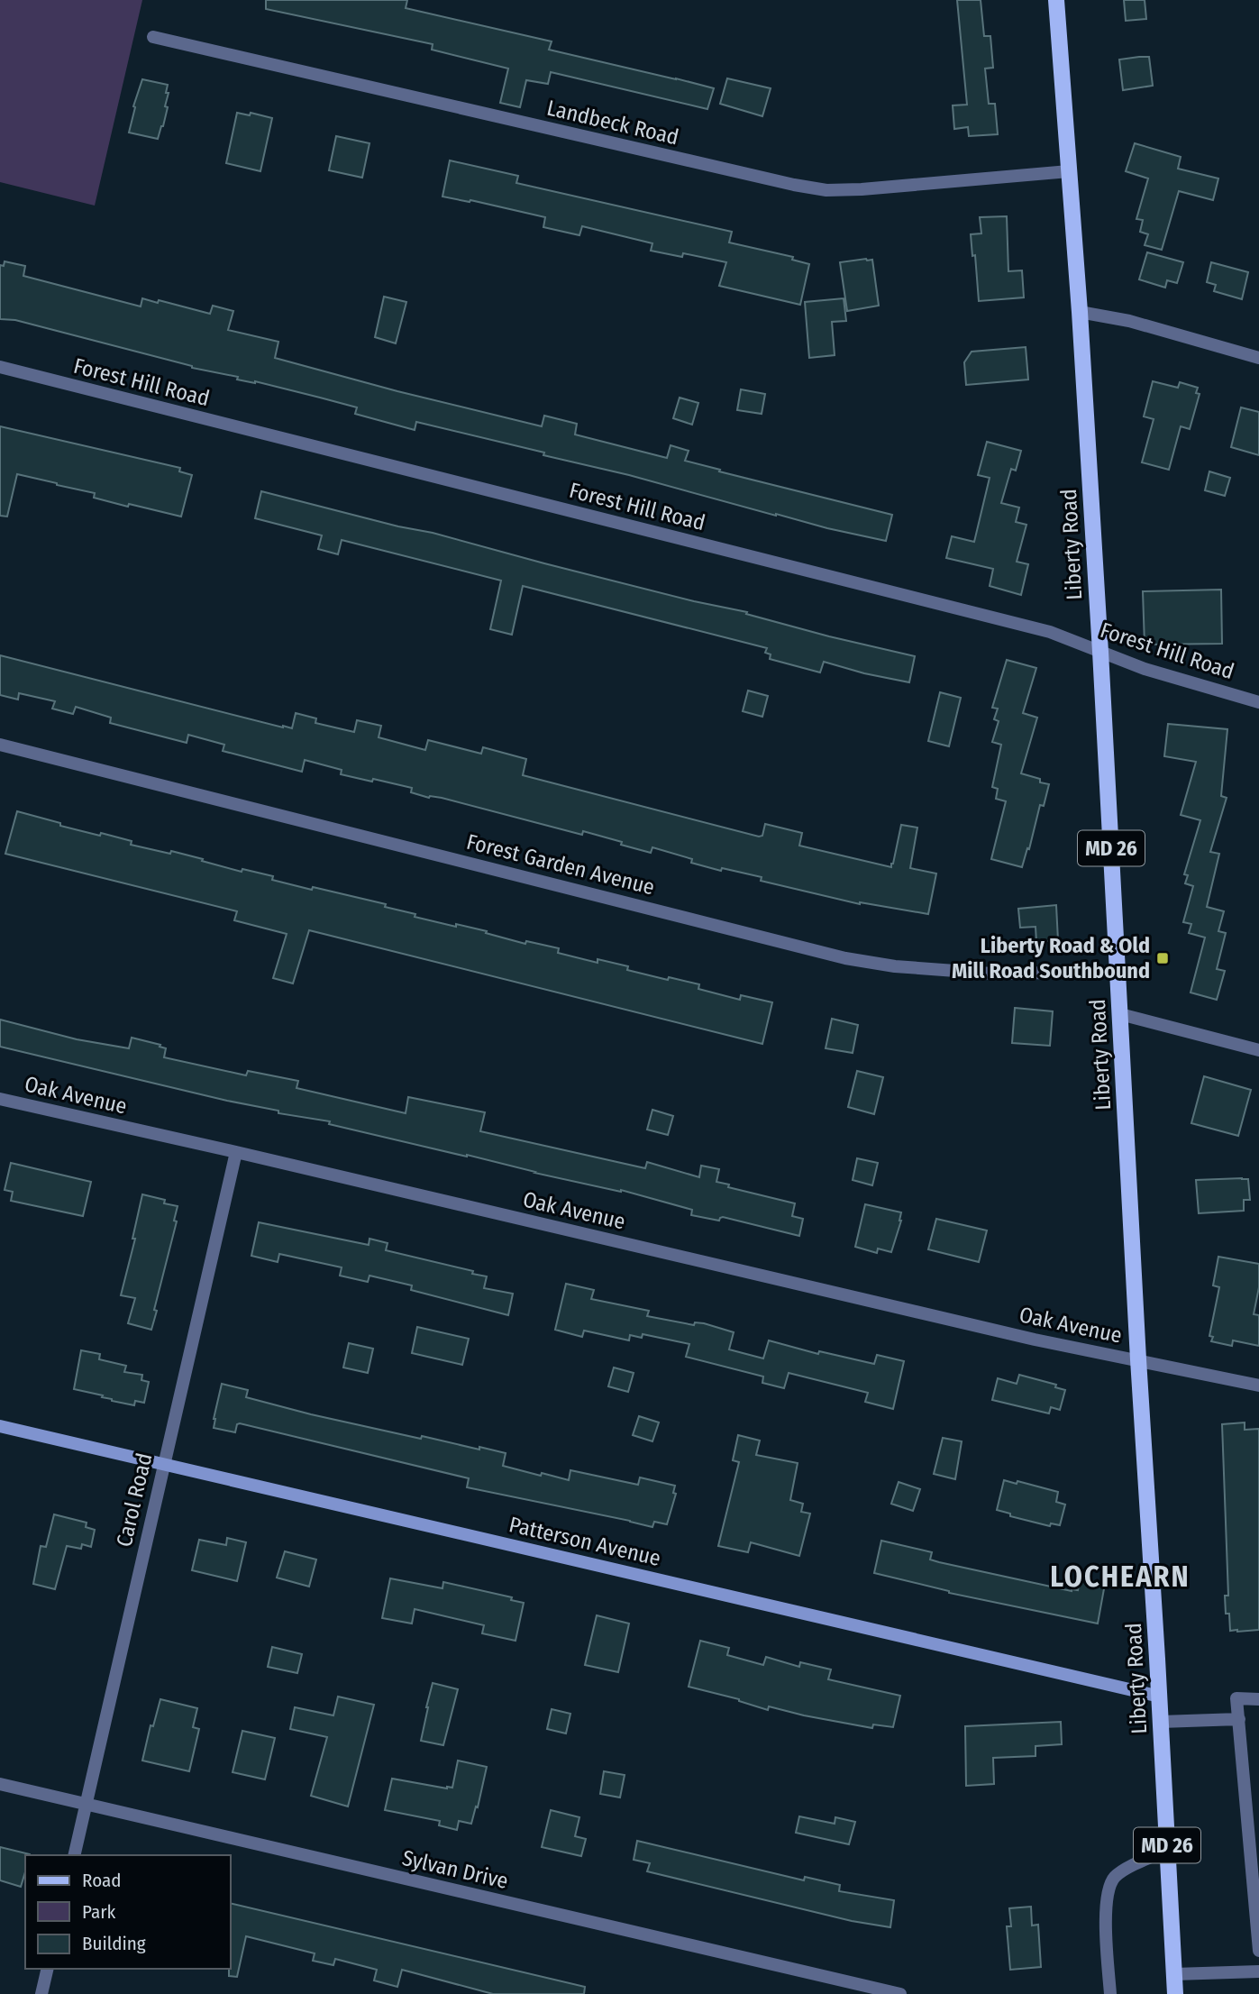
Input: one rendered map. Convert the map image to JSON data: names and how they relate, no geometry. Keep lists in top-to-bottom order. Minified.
{"streets":{"main road":["Liberty Road","MD 26","Patterson Avenue"],"street":["Landbeck Road","Forest Hill Road","Forest Garden Avenue","Oak Avenue","Carol Road","Sylvan Drive"]},"crossings":[["Landbeck Road","Liberty Road"],["Forest Hill Road","Liberty Road"],["Liberty Road","Forest Garden Avenue"],["Liberty Road","Oak Avenue"],["Liberty Road","Patterson Avenue"],["Oak Avenue","Carol Road"],["Carol Road","Patterson Avenue"],["Carol Road","Sylvan Drive"]],"districts":["LOCHEARN"],"places":{"transit":["Liberty Road & Old Mill Road Southbound"]},"legend":["Road","Park","Building"]}
